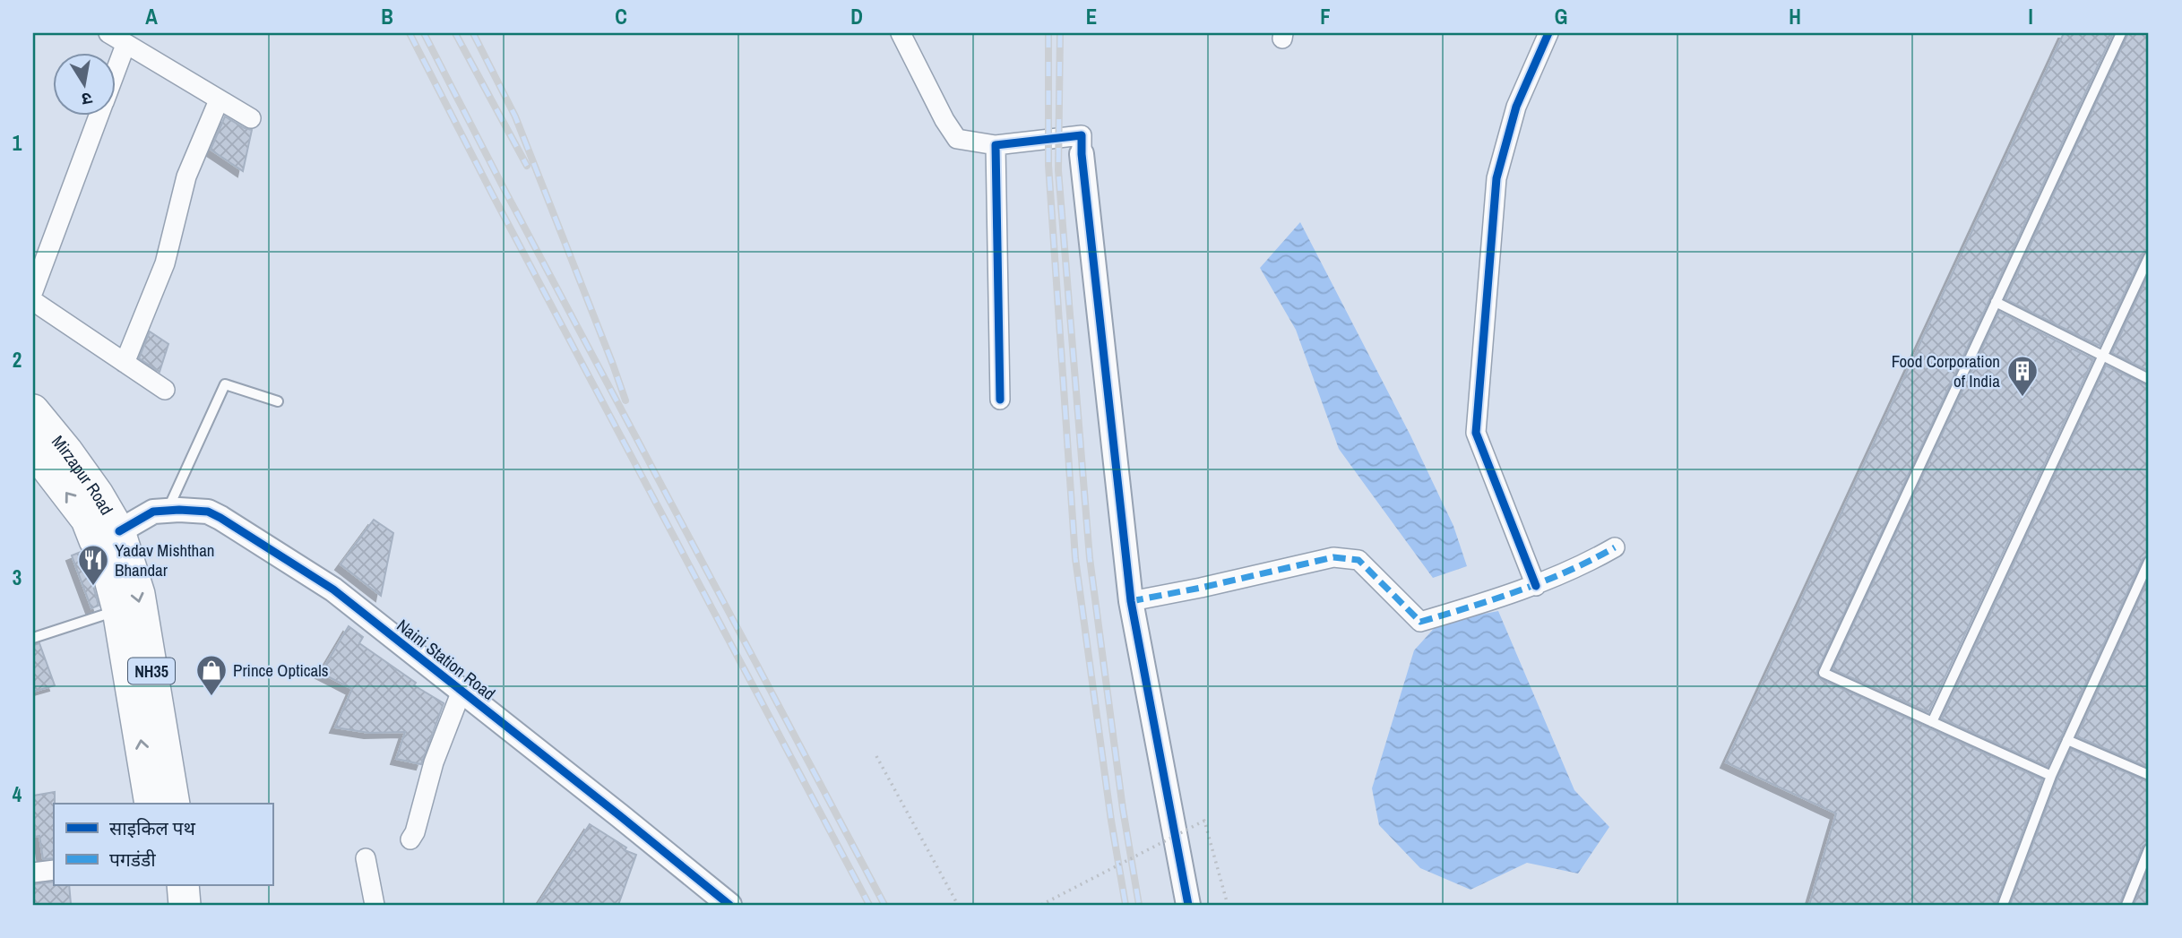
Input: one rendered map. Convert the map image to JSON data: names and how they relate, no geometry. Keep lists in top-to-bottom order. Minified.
{"streets":{"highway":["Mirzapur Road","NH35"],"street":["Naini Station Road"]},"crossings":[["Mirzapur Road","Naini Station Road"]],"places":{"building":["Food Corporation of India"],"restaurant":["Yadav Mishthan Bhandar"],"shop":["Prince Opticals"]},"legend":["साइकिल पथ","पगडंडी"],"north":"bottom","grid":{"columns":["A","B","C","D","E","F","G","H","I"],"rows":["1","2","3","4"]}}
